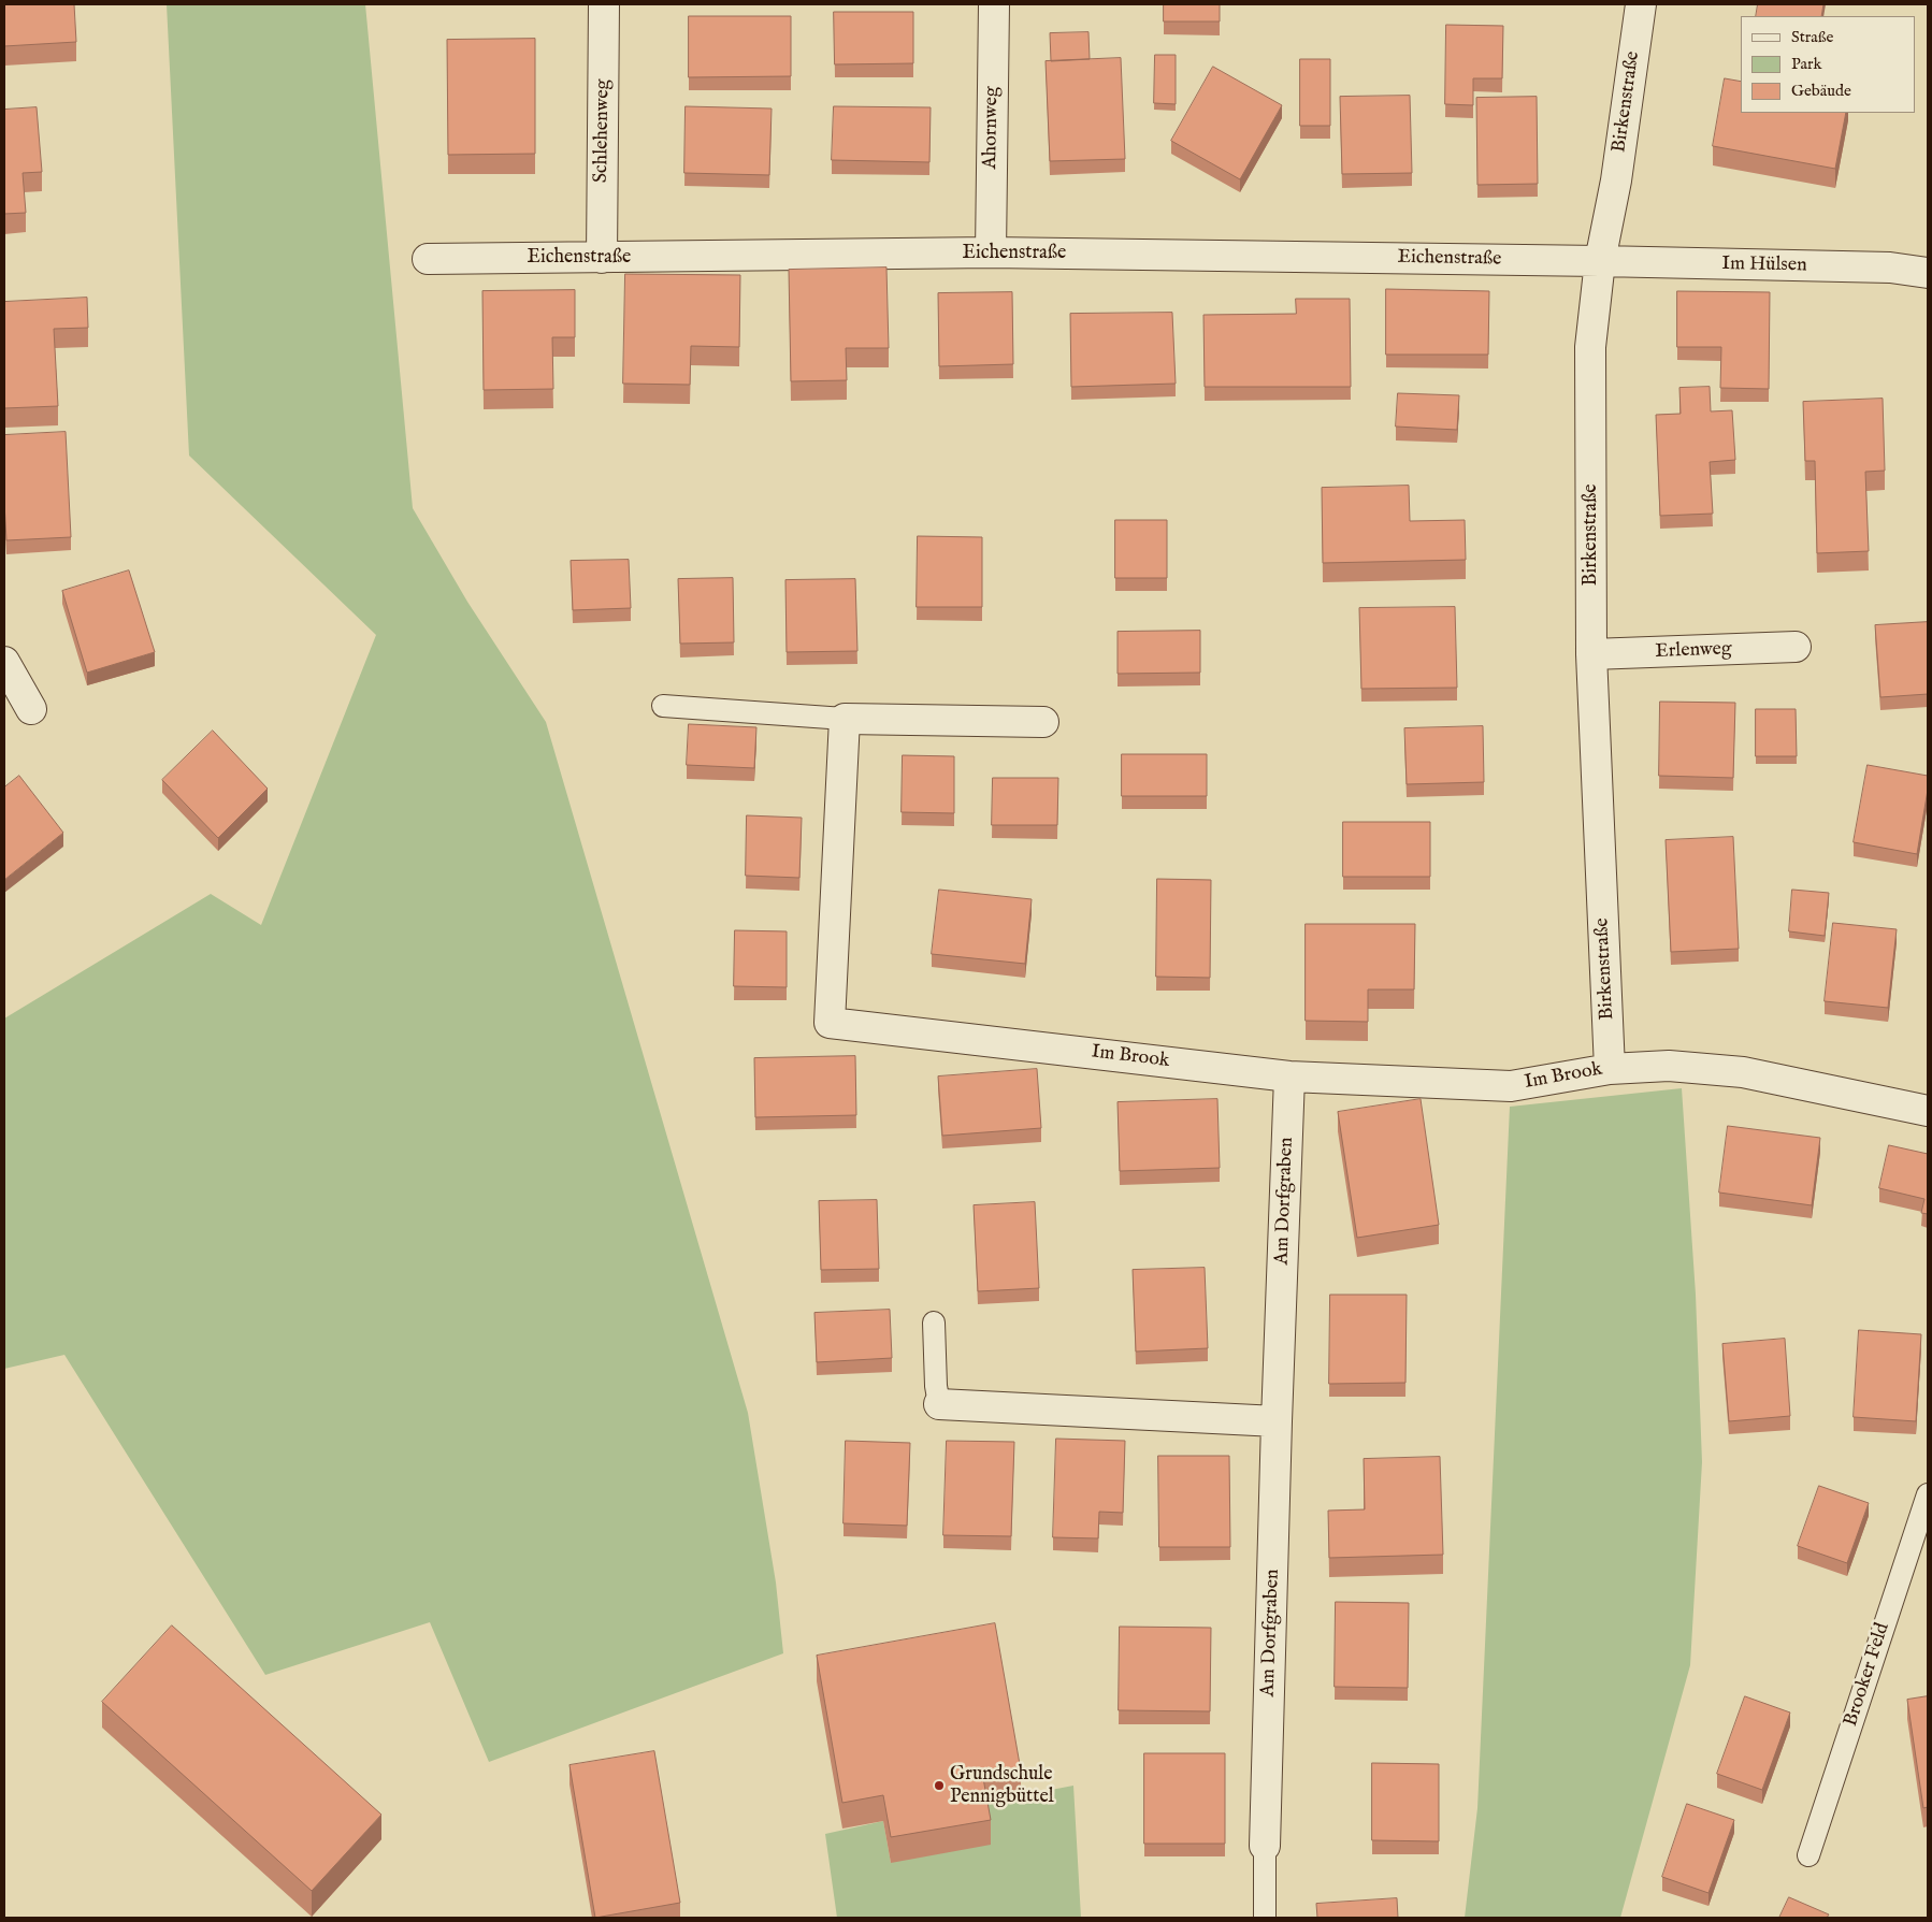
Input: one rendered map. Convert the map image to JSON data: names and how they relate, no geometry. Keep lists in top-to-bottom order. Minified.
{"streets":{"street":["Birkenstraße","Ahornweg","Schlehenweg","Eichenstraße","Im Hülsen","Erlenweg","Im Brook","Am Dorfgraben"],"lane":["Brooker Feld"]},"crossings":[["Birkenstraße","Eichenstraße"],["Birkenstraße","Im Hülsen"],["Birkenstraße","Erlenweg"],["Birkenstraße","Im Brook"],["Ahornweg","Eichenstraße"],["Schlehenweg","Eichenstraße"],["Eichenstraße","Im Hülsen"],["Im Brook","Am Dorfgraben"]],"places":["Grundschule Pennigbüttel"],"legend":["Straße","Park","Gebäude"]}
